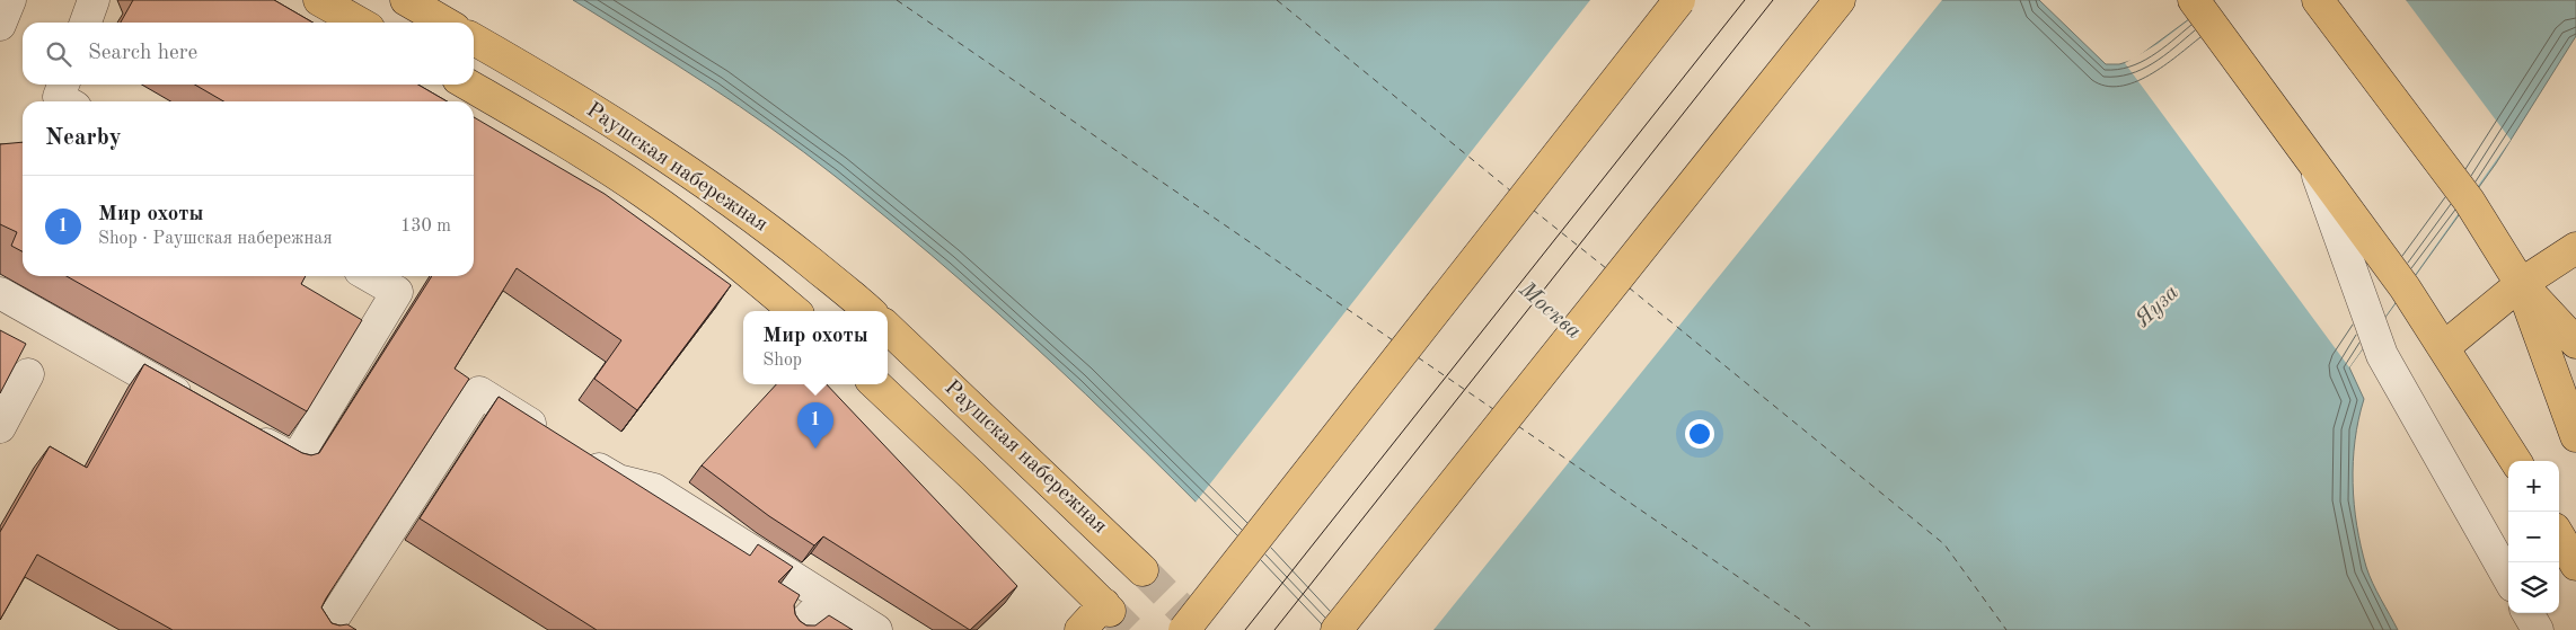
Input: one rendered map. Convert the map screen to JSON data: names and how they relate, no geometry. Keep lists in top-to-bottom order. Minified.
{"streets":{"main road":["Раушская набережная"]},"water":["Яуза","Москва"],"page":{"search":"Search here","heading":"Nearby","list":[{"mark":"1","name":"Мир охоты","note":"Shop · Раушская набережная","value":"130 m"}],"popup":["Мир охоты","Shop"],"pins":"1","map_buttons":["+","−"]}}
